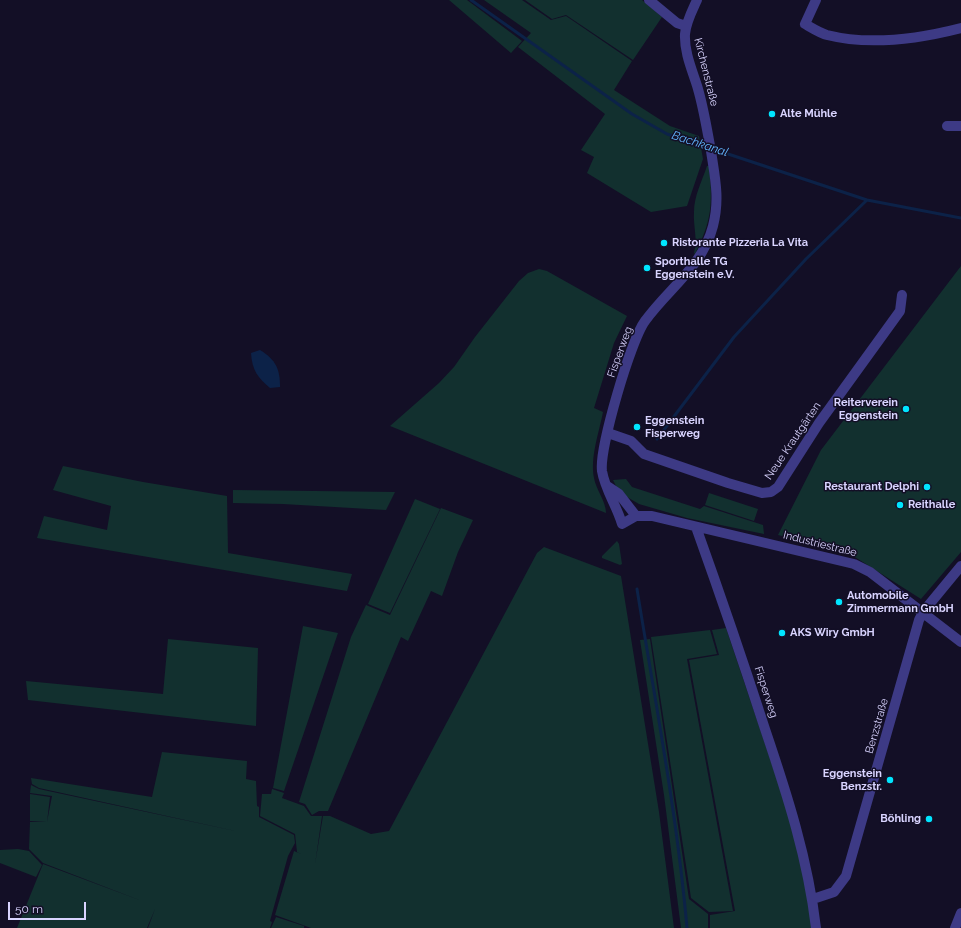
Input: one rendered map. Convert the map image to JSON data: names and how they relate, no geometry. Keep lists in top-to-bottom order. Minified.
{"streets":{"street":["Kirchenstraße","Fisperweg","Neue Krautgärten","Industriestraße","Benzstraße"]},"crossings":[["Kirchenstraße","Fisperweg"],["Fisperweg","Neue Krautgärten"],["Fisperweg","Industriestraße"],["Fisperweg","Benzstraße"],["Industriestraße","Benzstraße"]],"water":["Bachkanal"],"places":["Alte Mühle","Ristorante Pizzeria La Vita","Sporthalle TG Eggenstein e.V.","Reiterverein Eggenstein","Eggenstein Fisperweg","Restaurant Delphi","Reithalle","Automobile Zimmermann GmbH","AKS Wiry GmbH","Eggenstein Benzstr.","Böhling"],"scale_bar":"50 m"}
